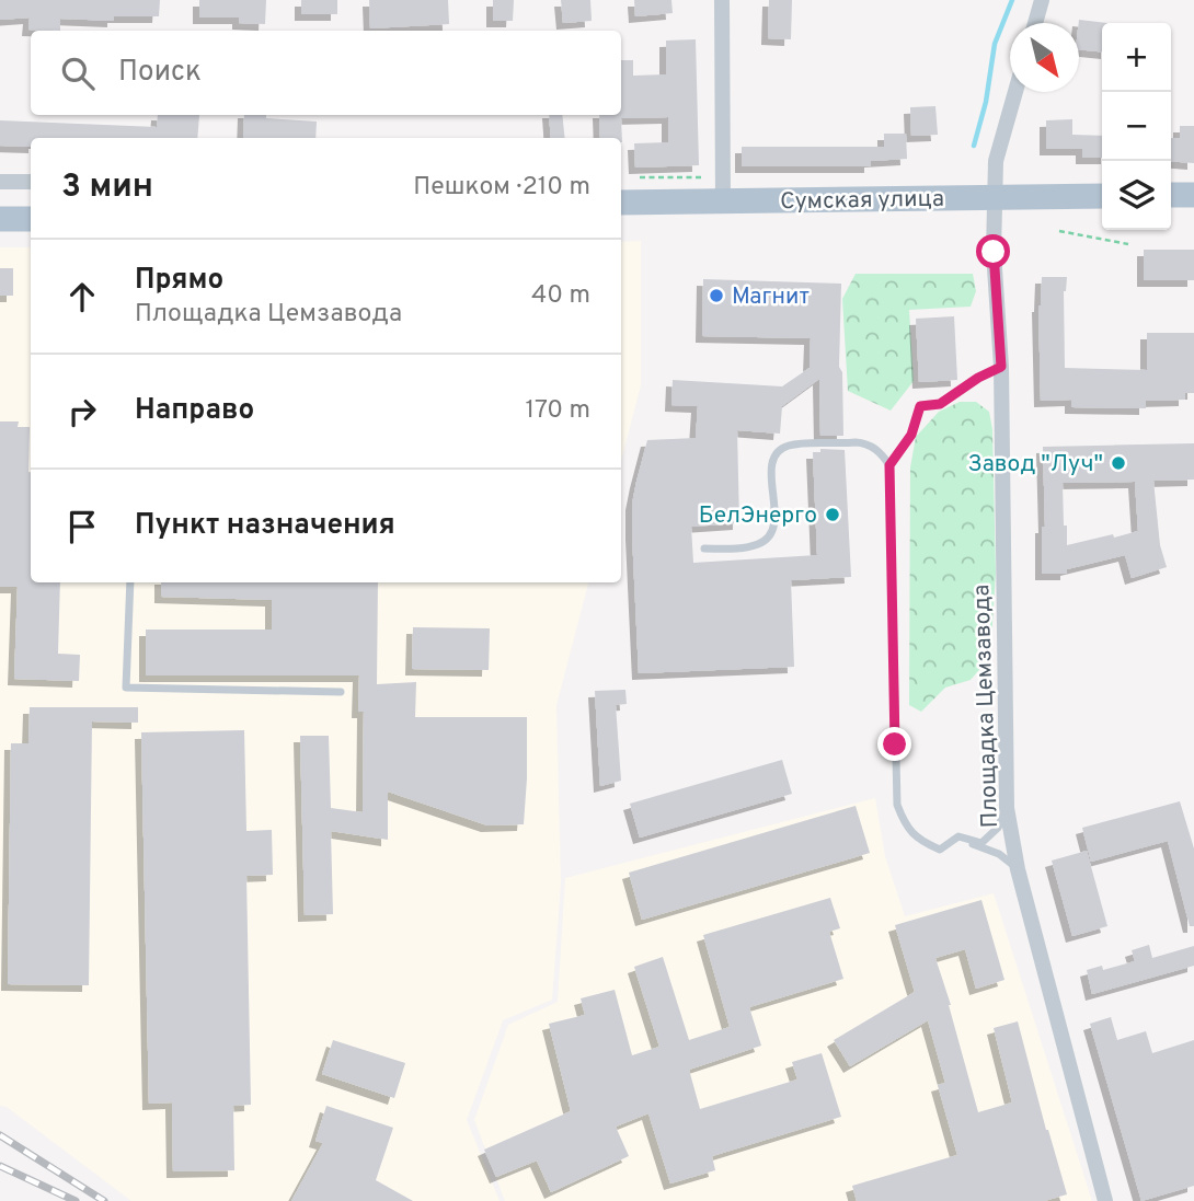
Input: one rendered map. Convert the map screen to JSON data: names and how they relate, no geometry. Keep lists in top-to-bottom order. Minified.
{"streets":{"main road":["Сумская улица"],"street":["Площадка Цемзавода"]},"crossings":[["Сумская улица","Площадка Цемзавода"]],"places":["Магнит","Завод \"Луч\"","БелЭнерго"],"north":"bottom right","page":{"map_buttons":["+","−"],"search":"Поиск","heading":["3 мин","Пешком · 210 m"],"list":[["Прямо","Площадка Цемзавода","40 m"],["Направо","170 m"],"Пункт назначения"]}}
